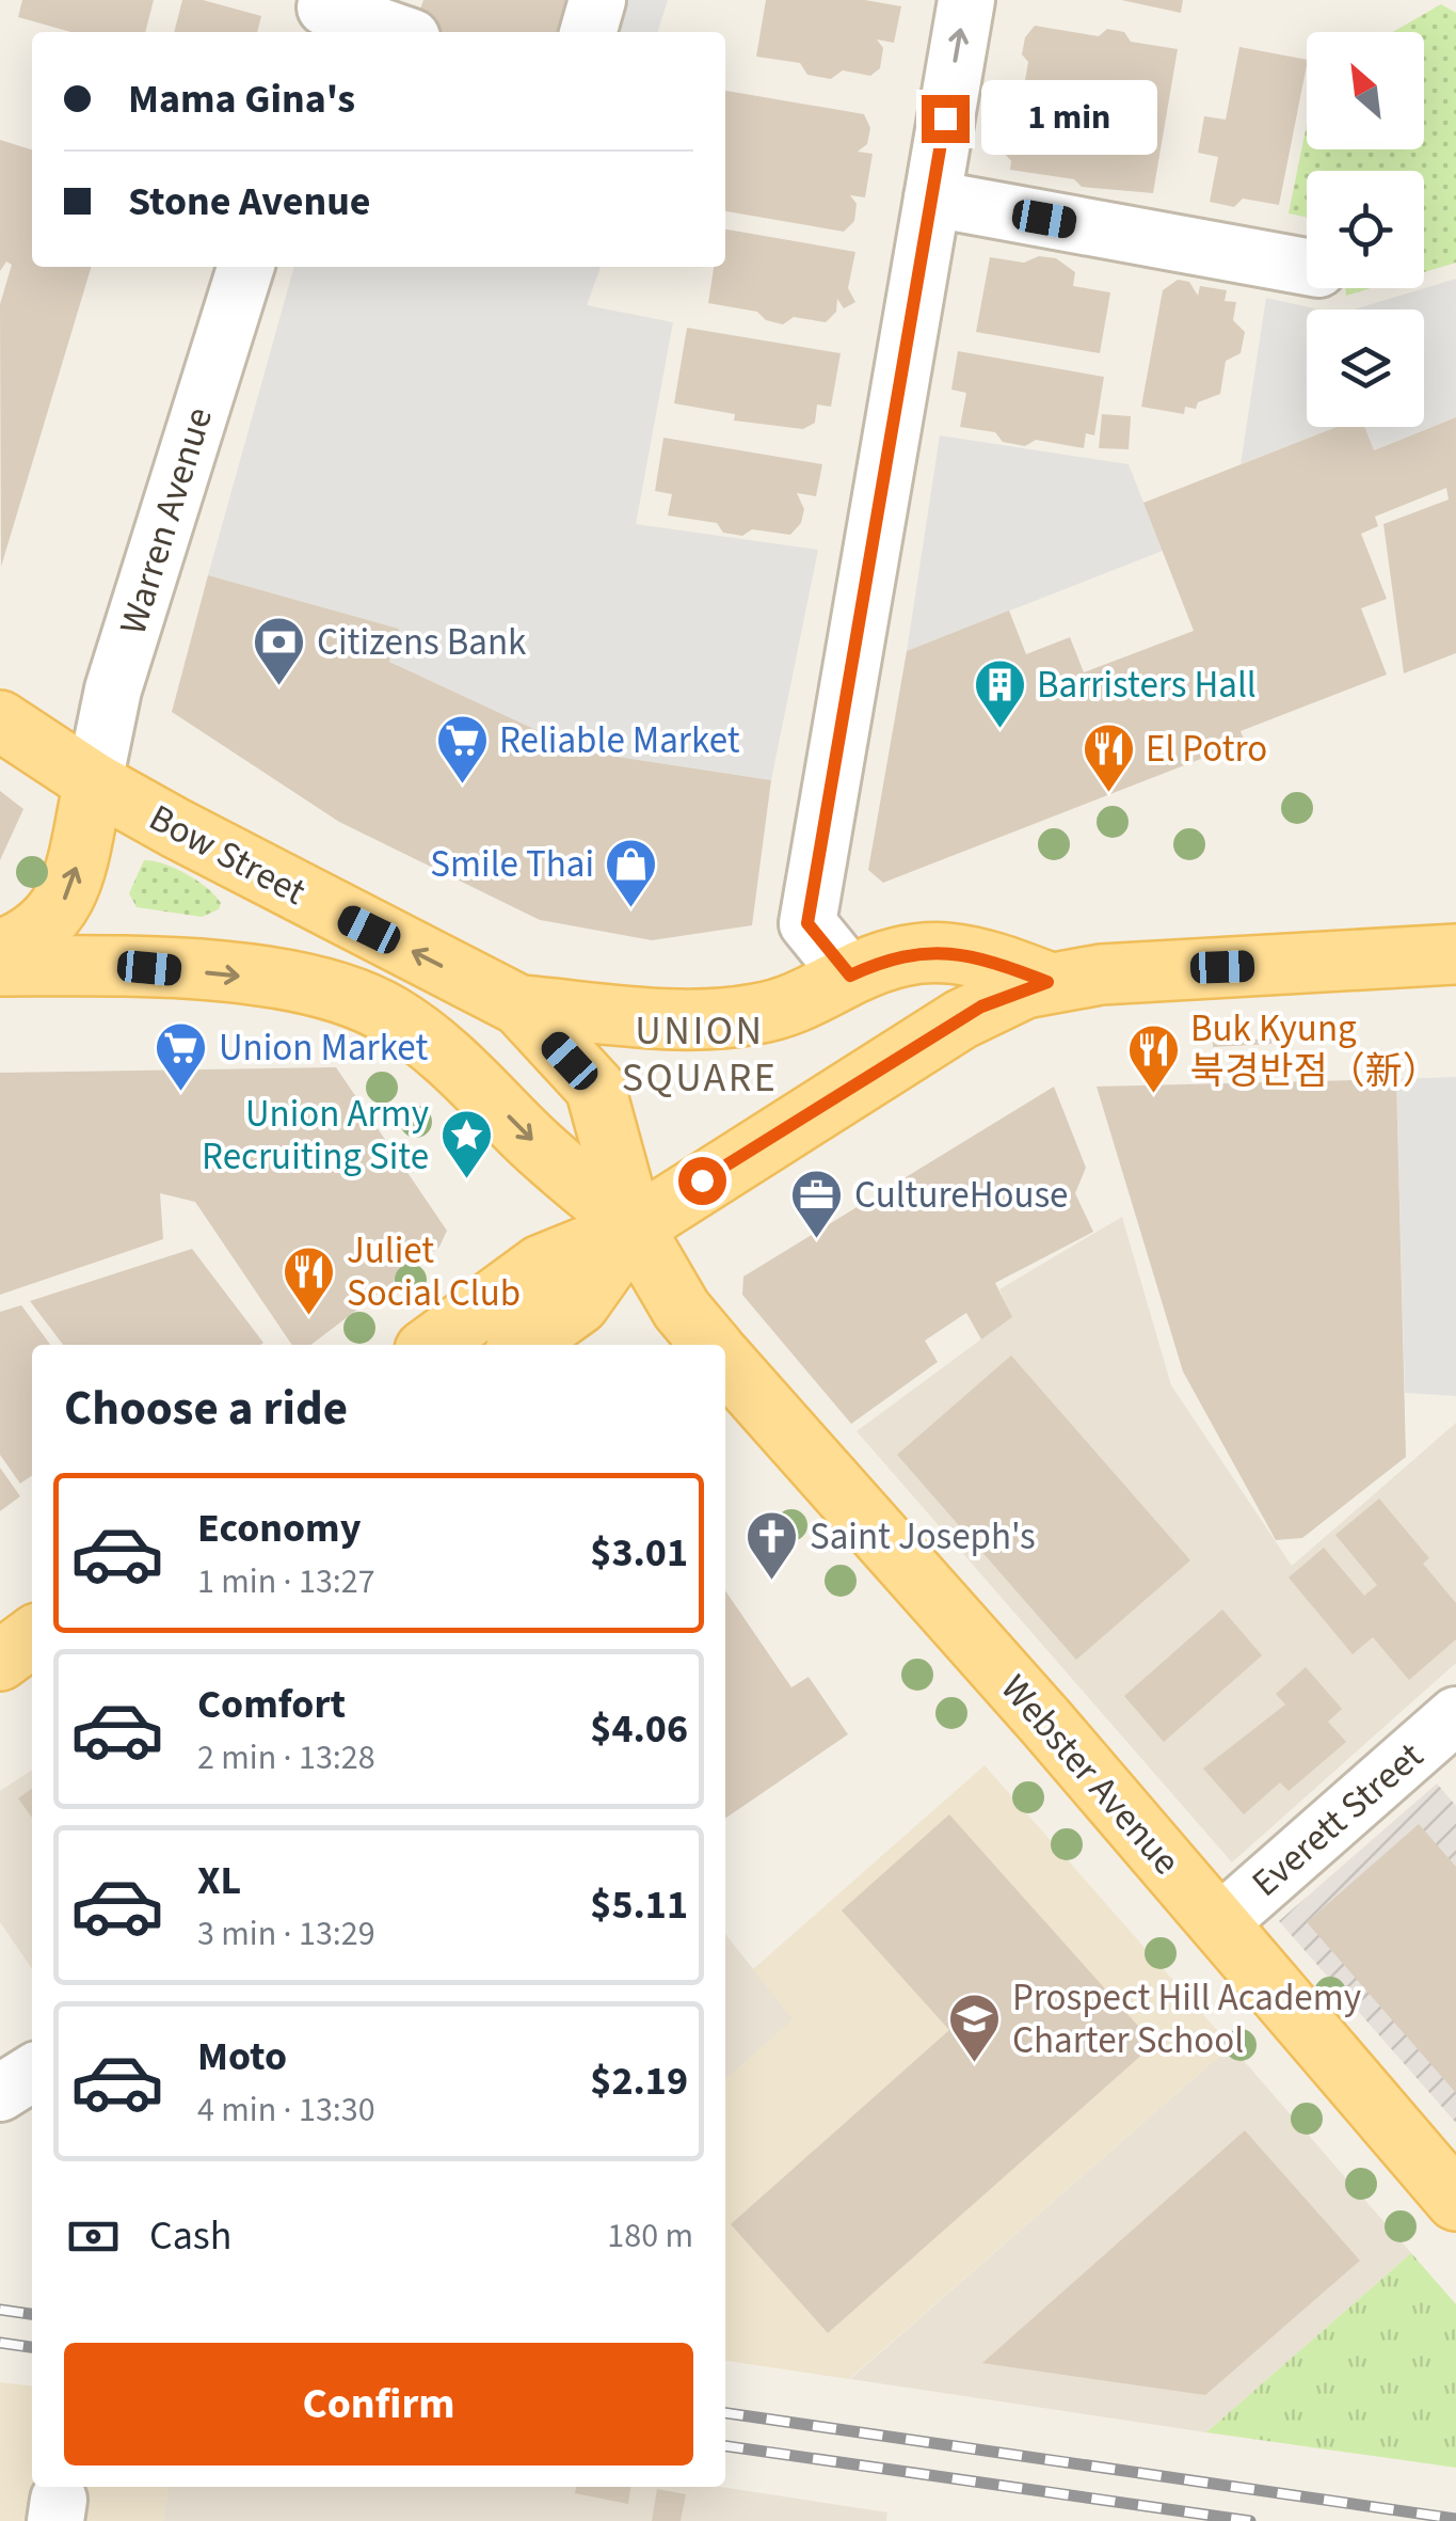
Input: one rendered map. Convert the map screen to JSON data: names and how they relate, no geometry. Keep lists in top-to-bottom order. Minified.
{"streets":{"main road":["Bow Street","Webster Avenue"],"street":["Warren Avenue","Everett Street"]},"crossings":[["Warren Avenue","Bow Street"],["Bow Street","Webster Avenue"],["Webster Avenue","Everett Street"]],"districts":["UNION SQUARE"],"places":{"bank":["Citizens Bank"],"building":["Barristers Hall"],"supermarket":["Reliable Market","Union Market"],"restaurant":["El Potro","Buk Kyung 북경반점（新）","Juliet Social Club"],"shop":["Smile Thai"],"place":["Union Army Recruiting Site"],"office":["CultureHouse"],"church":["Saint Joseph's"],"school or university":["Prospect Hill Academy Charter School"]},"north":"top left","page":{"banner":["Mama Gina's","Stone Avenue"],"bubble":"1 min","heading":"Choose a ride","list":[{"name":"Economy","note":"1 min · 13:27","value":"$3.01"},{"name":"Comfort","note":"2 min · 13:28","value":"$4.06"},{"name":"XL","note":"3 min · 13:29","value":"$5.11"},{"name":"Moto","note":"4 min · 13:30","value":"$2.19"}],"pay":["Cash","180 m"],"buttons":"Confirm"}}
